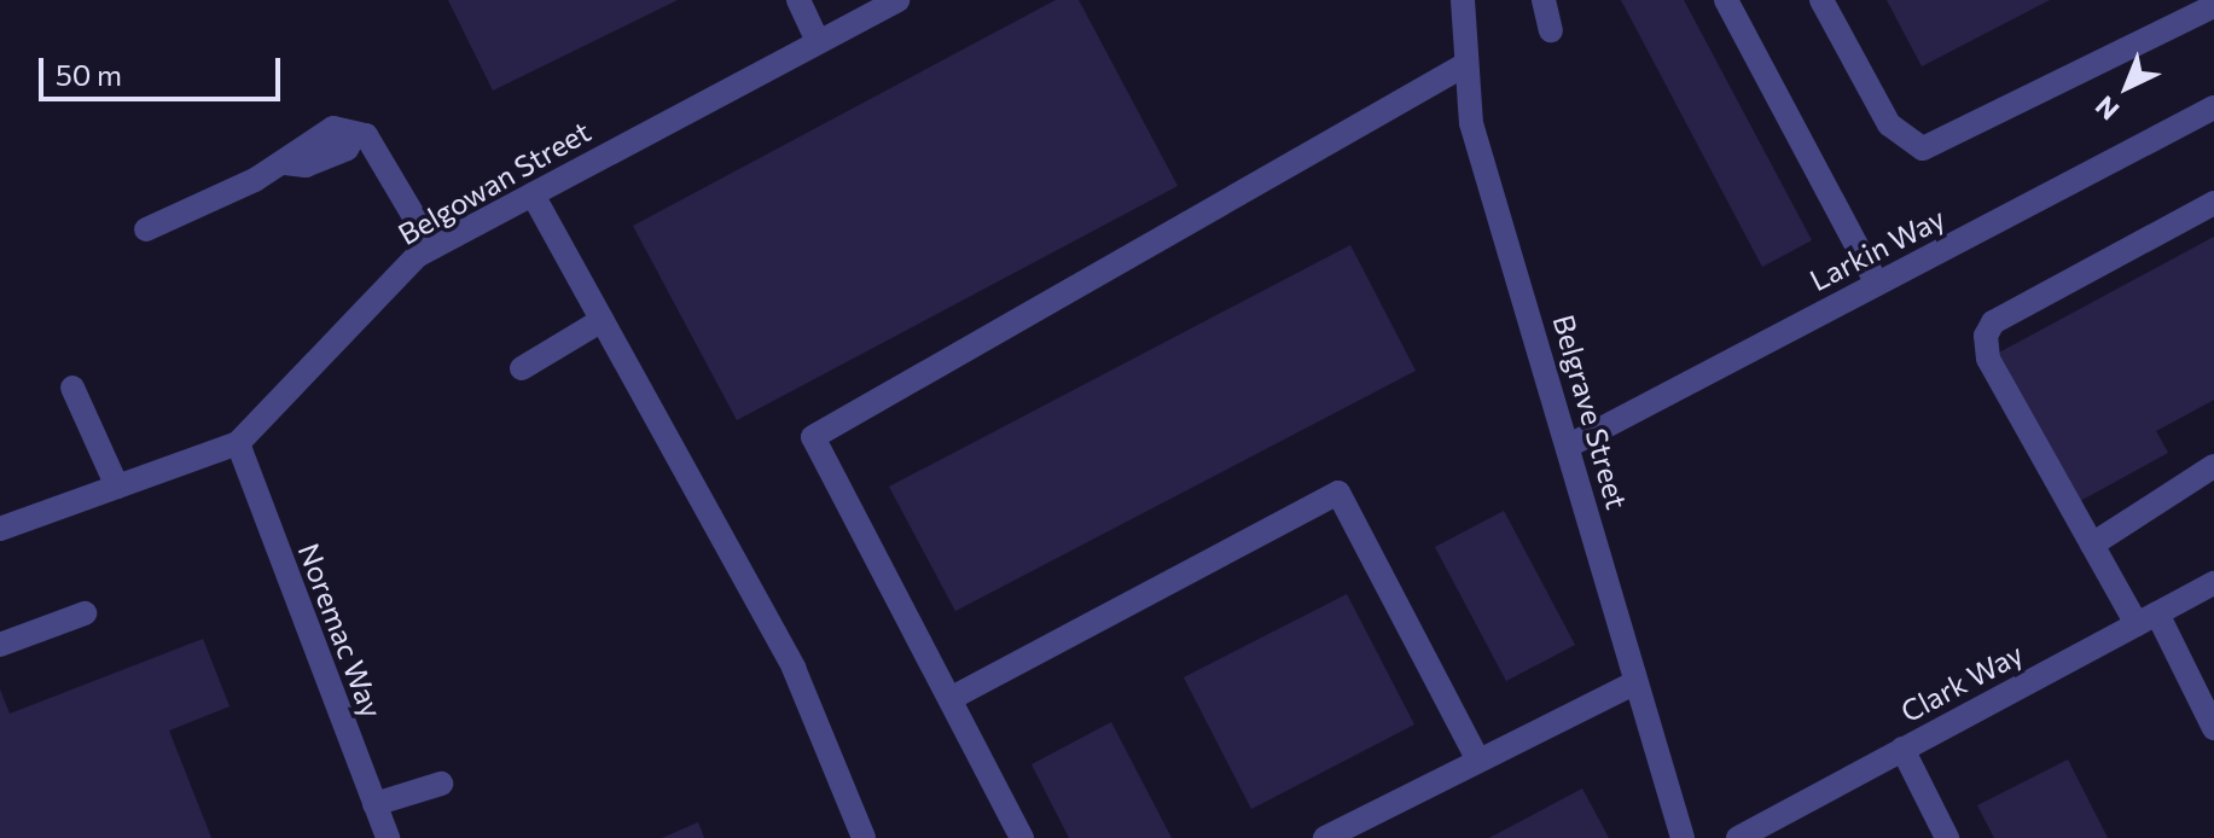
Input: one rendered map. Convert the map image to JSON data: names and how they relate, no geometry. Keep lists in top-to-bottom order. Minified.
{"streets":{"street":["Belgowan Street","Larkin Way","Belgrave Street","Noremac Way","Clark Way"]},"crossings":[["Belgowan Street","Noremac Way"],["Larkin Way","Belgrave Street"]],"scale_bar":"50 m","north":"bottom left"}
